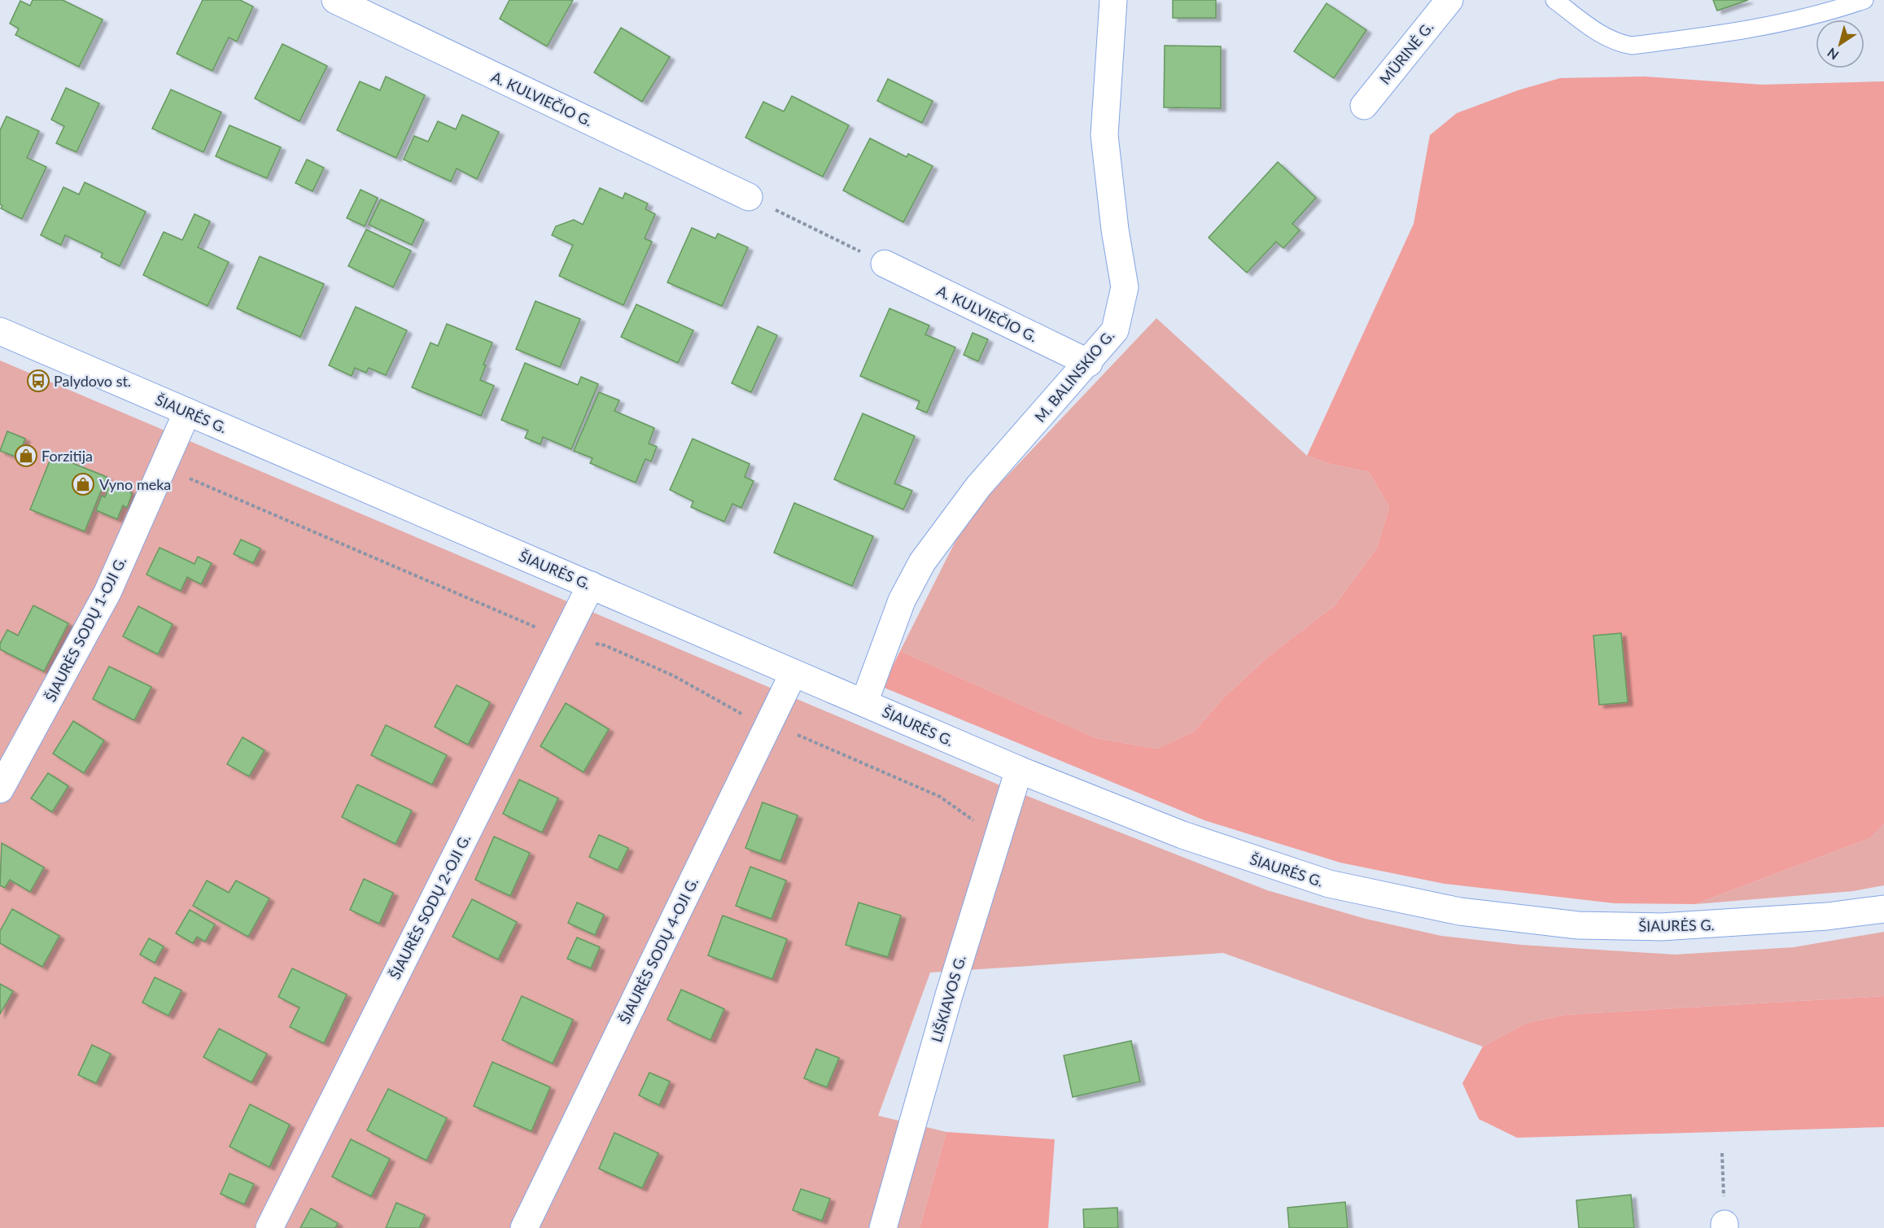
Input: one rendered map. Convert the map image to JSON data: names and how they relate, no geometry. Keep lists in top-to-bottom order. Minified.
{"streets":{"street":["MŪRINĖ G.","A. KULVIEČIO G.","M. BALINSKIO G.","ŠIAURĖS G.","ŠIAURĖS SODŲ 1-OJI G.","ŠIAURĖS SODŲ 2-OJI G.","ŠIAURĖS SODŲ 4-OJI G.","LIŠKIAVOS G."]},"crossings":[["A. KULVIEČIO G.","M. BALINSKIO G."],["M. BALINSKIO G.","ŠIAURĖS G."],["ŠIAURĖS G.","ŠIAURĖS SODŲ 1-OJI G."],["ŠIAURĖS G.","ŠIAURĖS SODŲ 2-OJI G."],["ŠIAURĖS G.","ŠIAURĖS SODŲ 4-OJI G."],["ŠIAURĖS G.","LIŠKIAVOS G."]],"places":{"bus stop":["Palydovo st."],"shop":["Forzitija","Vyno meka"]},"north":"bottom left"}
